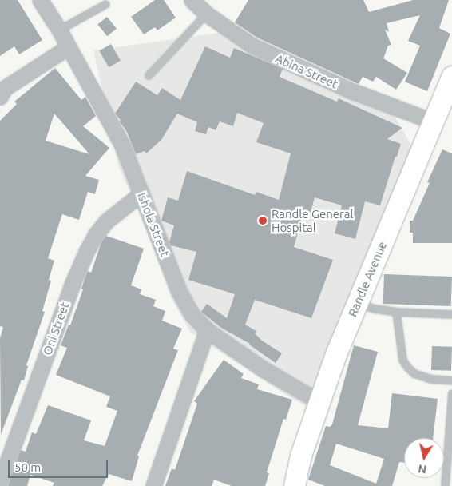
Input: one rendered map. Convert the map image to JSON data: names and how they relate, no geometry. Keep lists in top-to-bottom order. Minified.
{"streets":{"street":["Abina Street","Ishola Street","Randle Avenue","Oni Street"]},"crossings":[["Abina Street","Randle Avenue"],["Ishola Street","Randle Avenue"],["Ishola Street","Oni Street"]],"places":["Randle General Hospital"],"scale_bar":"50 m","north":"bottom"}
